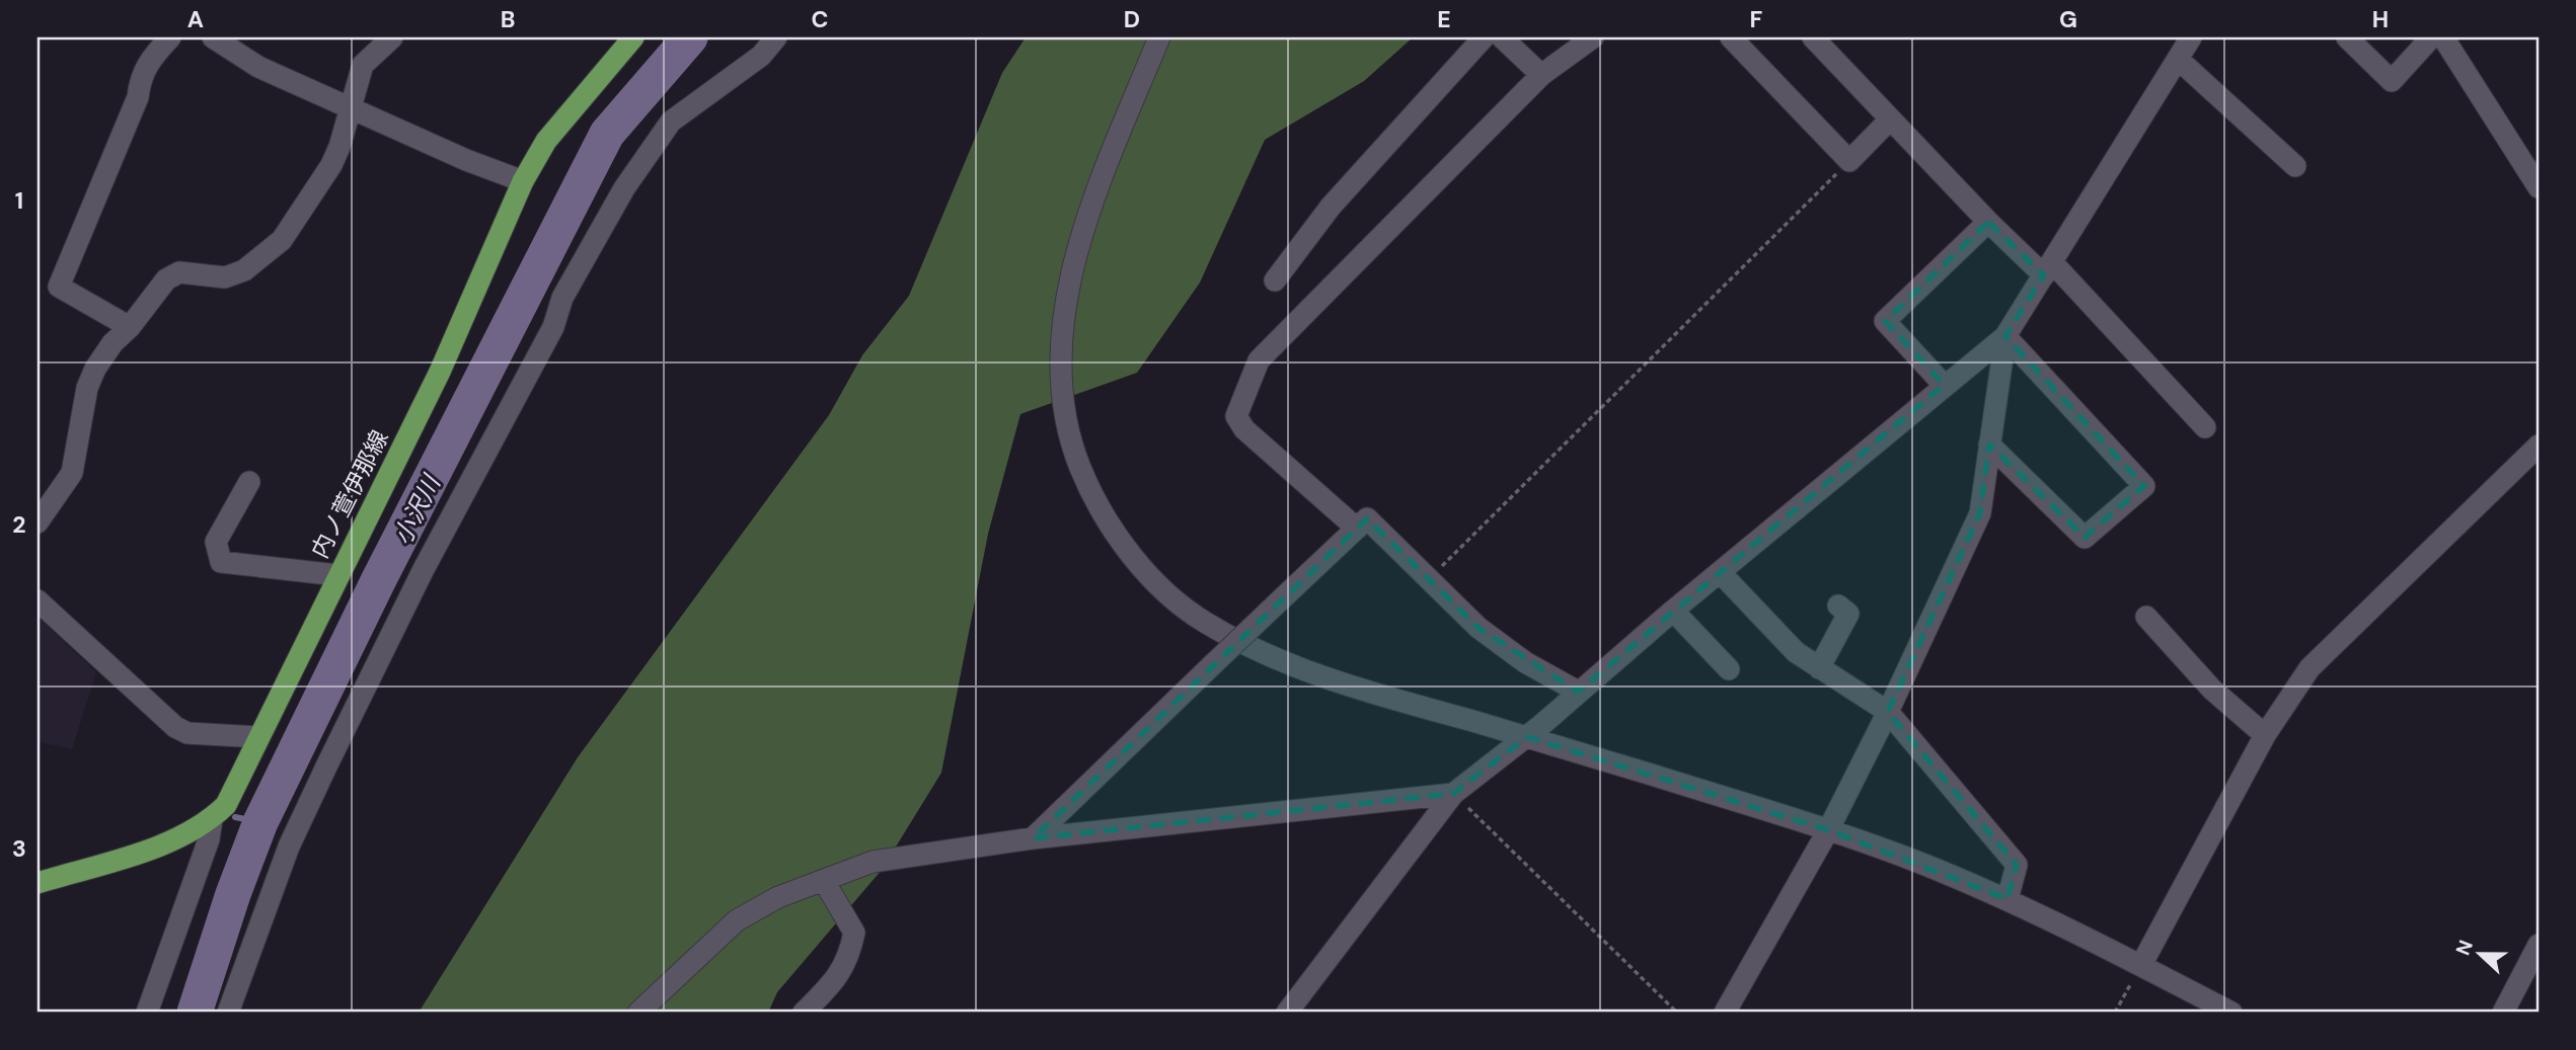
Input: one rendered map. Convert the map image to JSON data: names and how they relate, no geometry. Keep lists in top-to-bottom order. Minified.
{"streets":{"main road":["内ノ萱伊那線"]},"water":["小沢川"],"north":"left","grid":{"columns":["A","B","C","D","E","F","G","H"],"rows":["1","2","3"]}}
